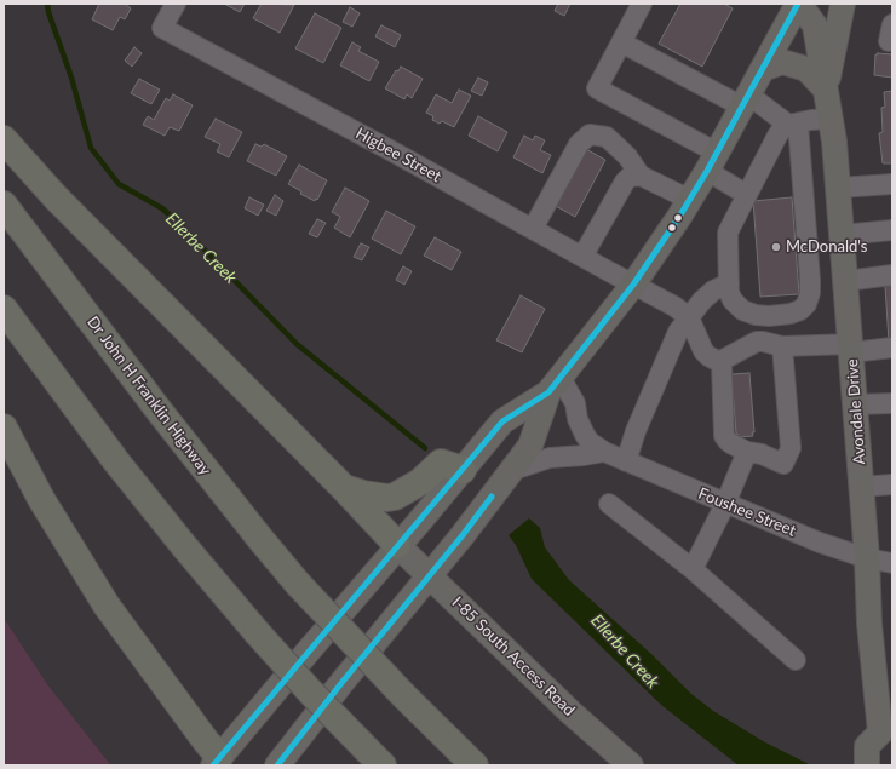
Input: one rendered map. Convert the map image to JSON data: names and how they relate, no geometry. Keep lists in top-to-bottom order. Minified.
{"streets":{"highway":["Dr John H Franklin Highway"],"main road":["Avondale Drive","I-85 South Access Road"],"street":["Higbee Street","Foushee Street"]},"crossings":[["Avondale Drive","Foushee Street"]],"water":["Ellerbe Creek"],"places":["McDonald's"]}
